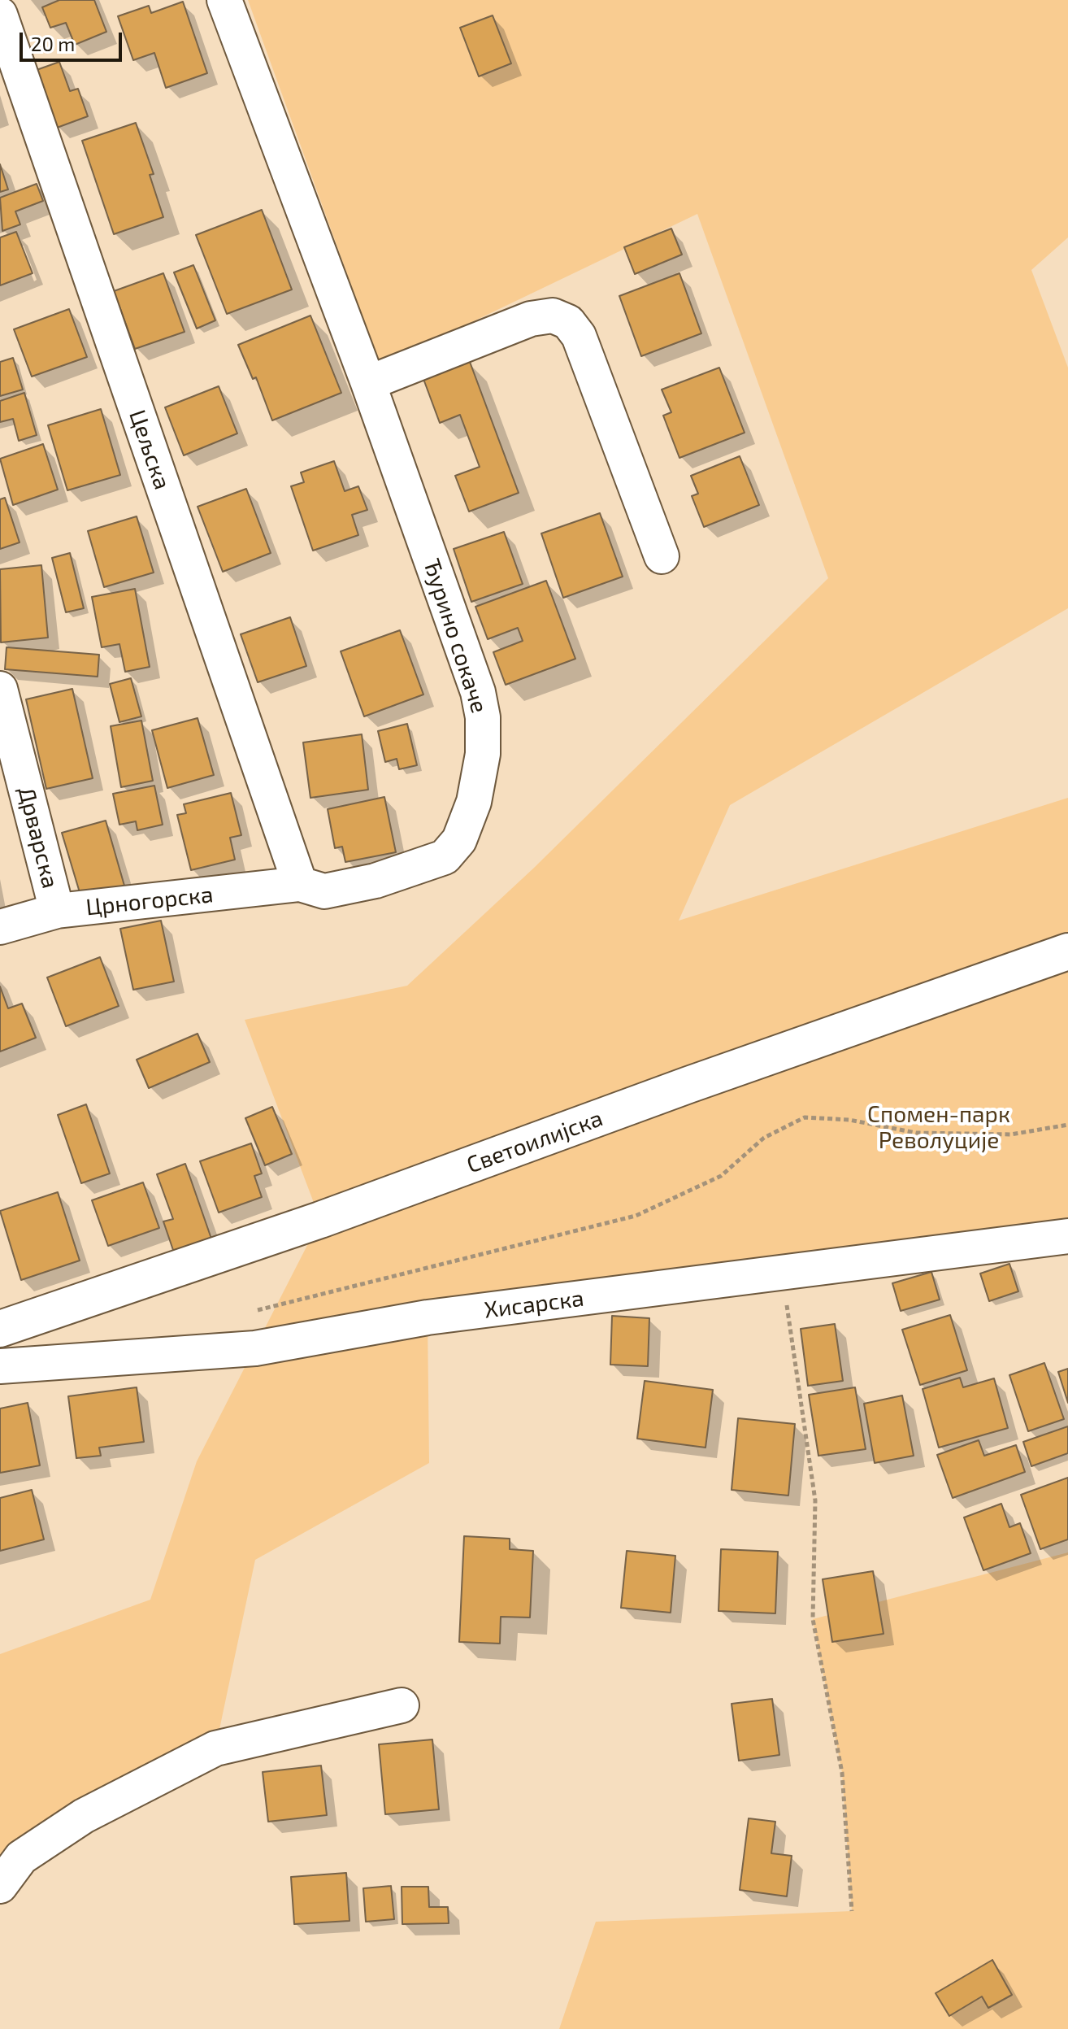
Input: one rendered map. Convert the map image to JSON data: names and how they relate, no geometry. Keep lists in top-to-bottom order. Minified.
{"streets":{"street":["Цељска","Ђурино сокаче","Дрварска","Црногорска","Светоилијска","Хисарска"]},"crossings":[["Цељска","Ђурино сокаче"],["Цељска","Црногорска"],["Ђурино сокаче","Црногорска"],["Дрварска","Црногорска"]],"parks":["Спомен-парк Револуције"],"scale_bar":"20 m"}
